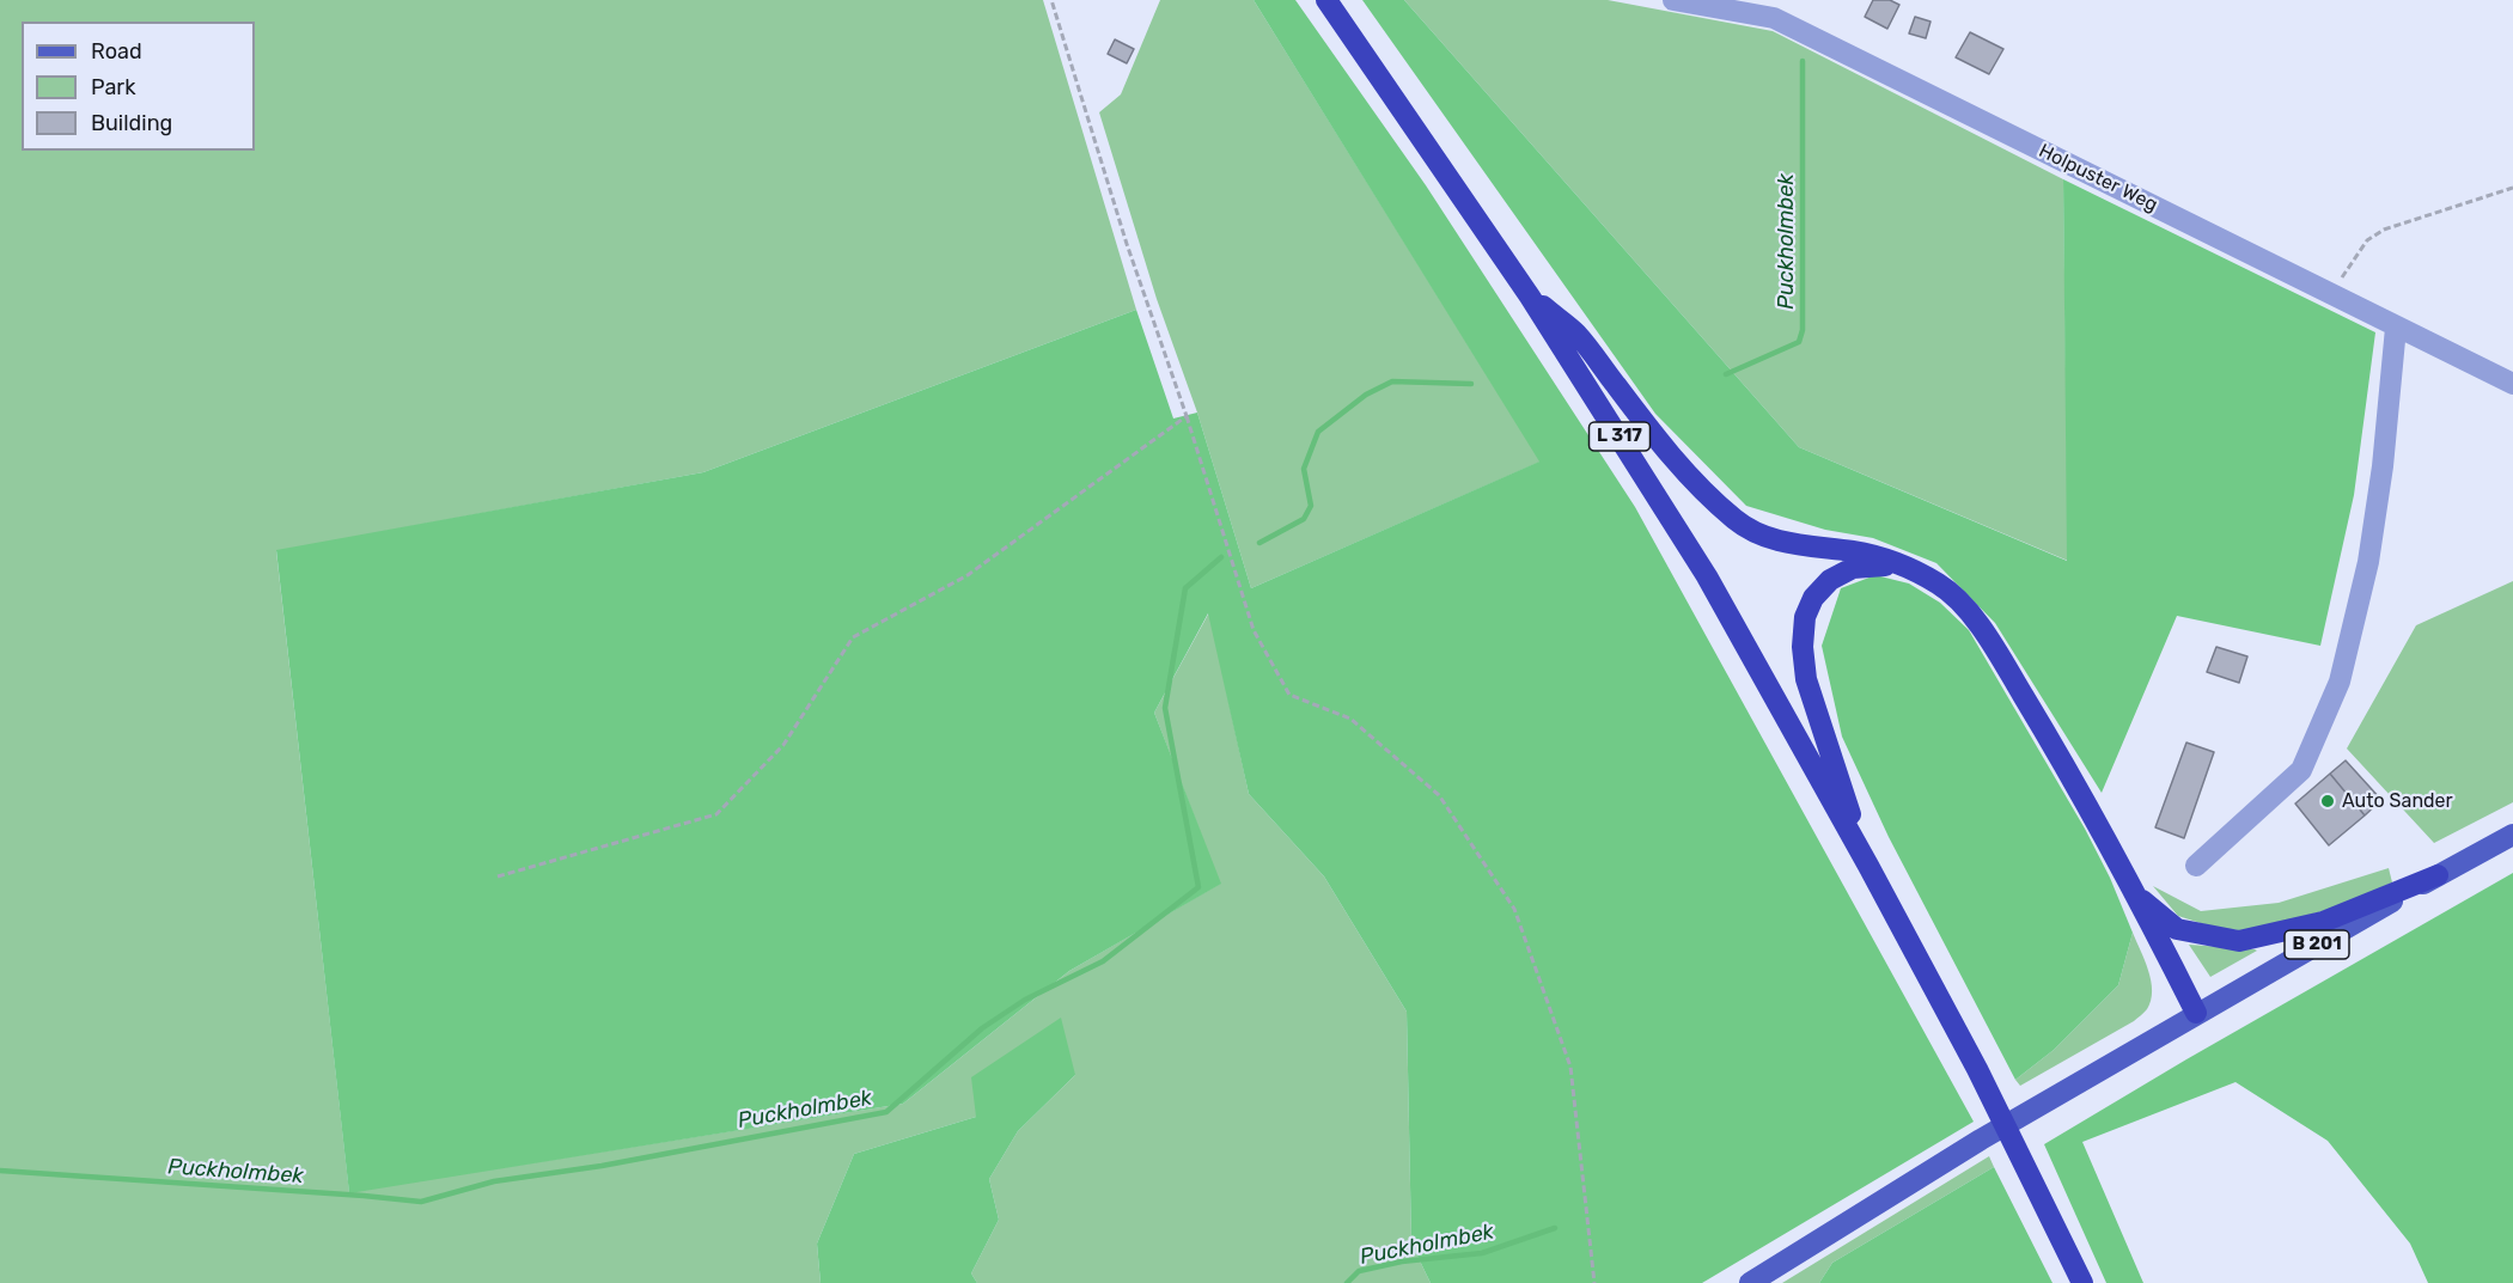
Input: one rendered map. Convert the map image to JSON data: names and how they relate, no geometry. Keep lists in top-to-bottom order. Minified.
{"streets":{"highway":["L 317"],"main road":["B 201"],"street":["Holpuster Weg"]},"water":["Puckholmbek"],"places":["Auto Sander"],"legend":["Road","Park","Building"]}
